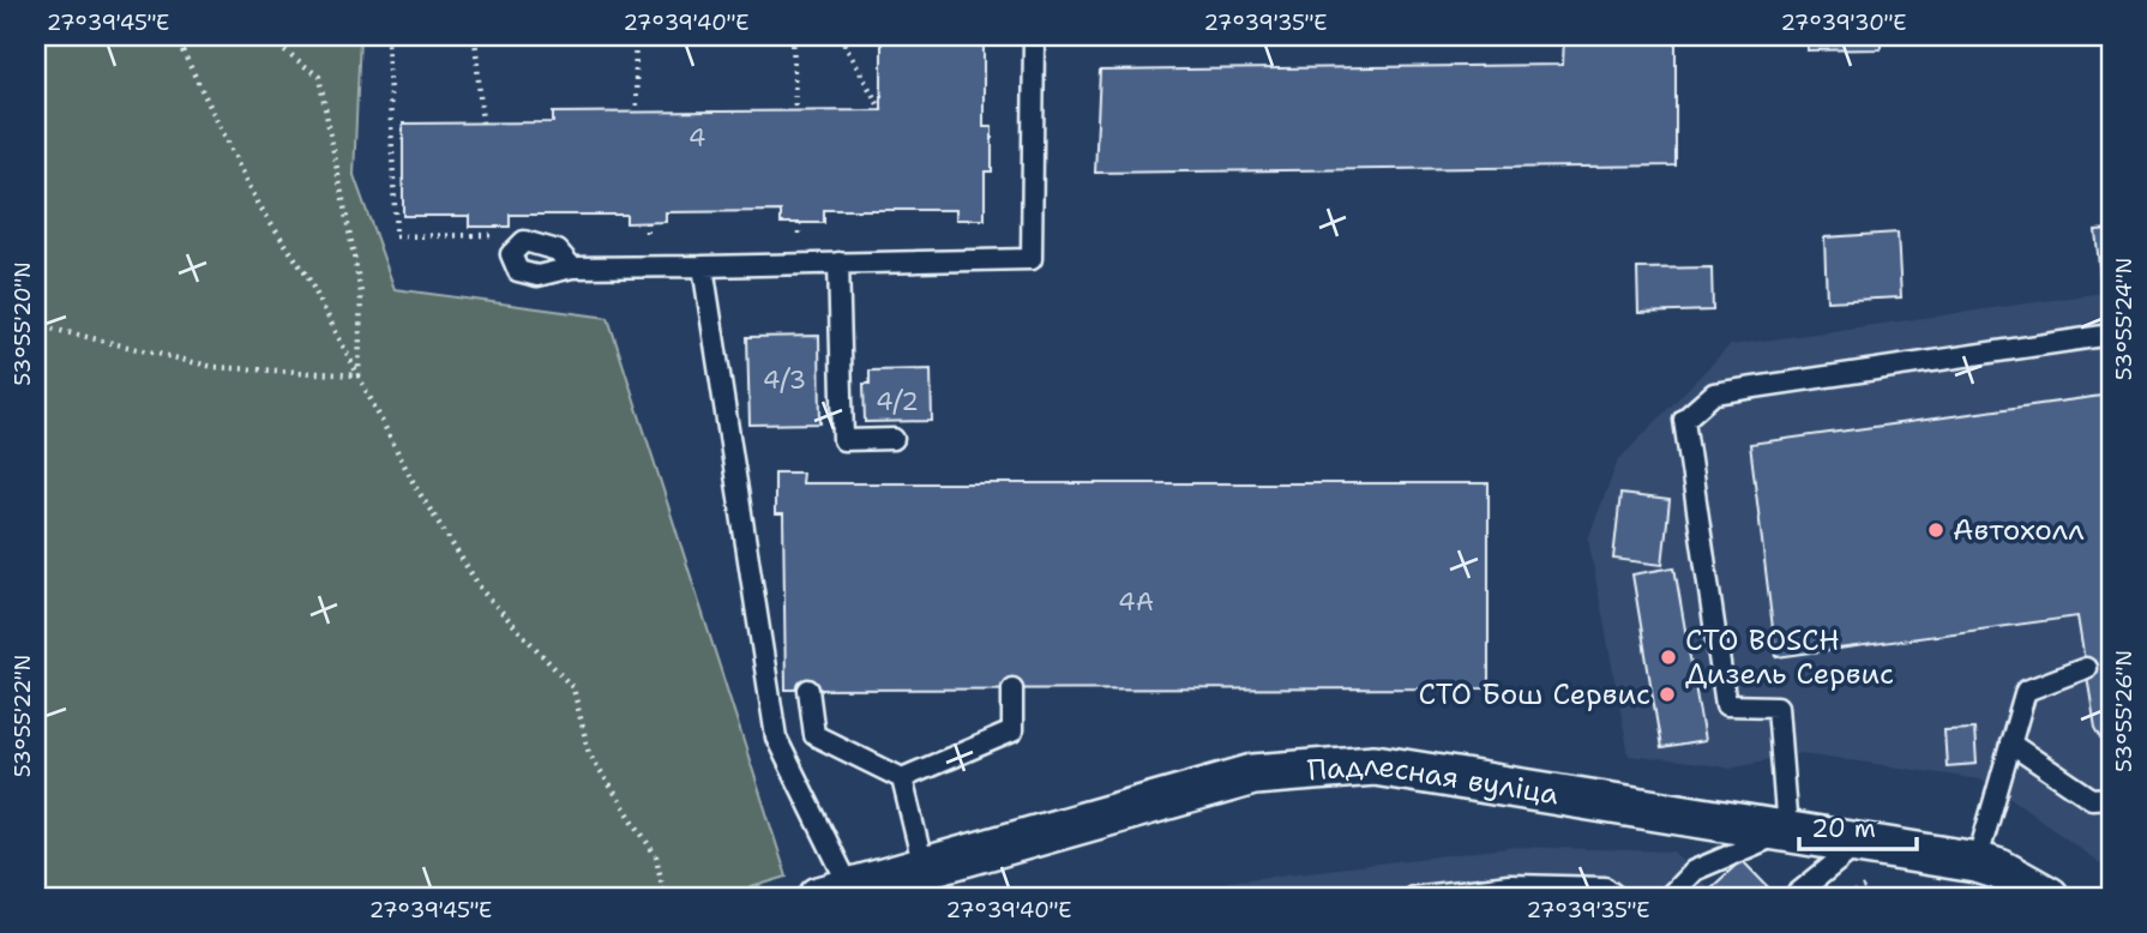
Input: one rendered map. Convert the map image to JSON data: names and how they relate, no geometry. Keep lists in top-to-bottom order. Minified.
{"streets":{"street":["Падлесная вуліца"]},"places":["Автохолл","СТО BOSCH Дизель Сервис","СТО Бош Сервис"],"house_numbers":["4","4/3","4/2","4А"],"scale_bar":"20 m","coordinates":["27°39'45\"E","27°39'40\"E","27°39'35\"E","27°39'30\"E","53°55'24\"N","53°55'20\"N","53°55'26\"N","53°55'22\"N"]}
